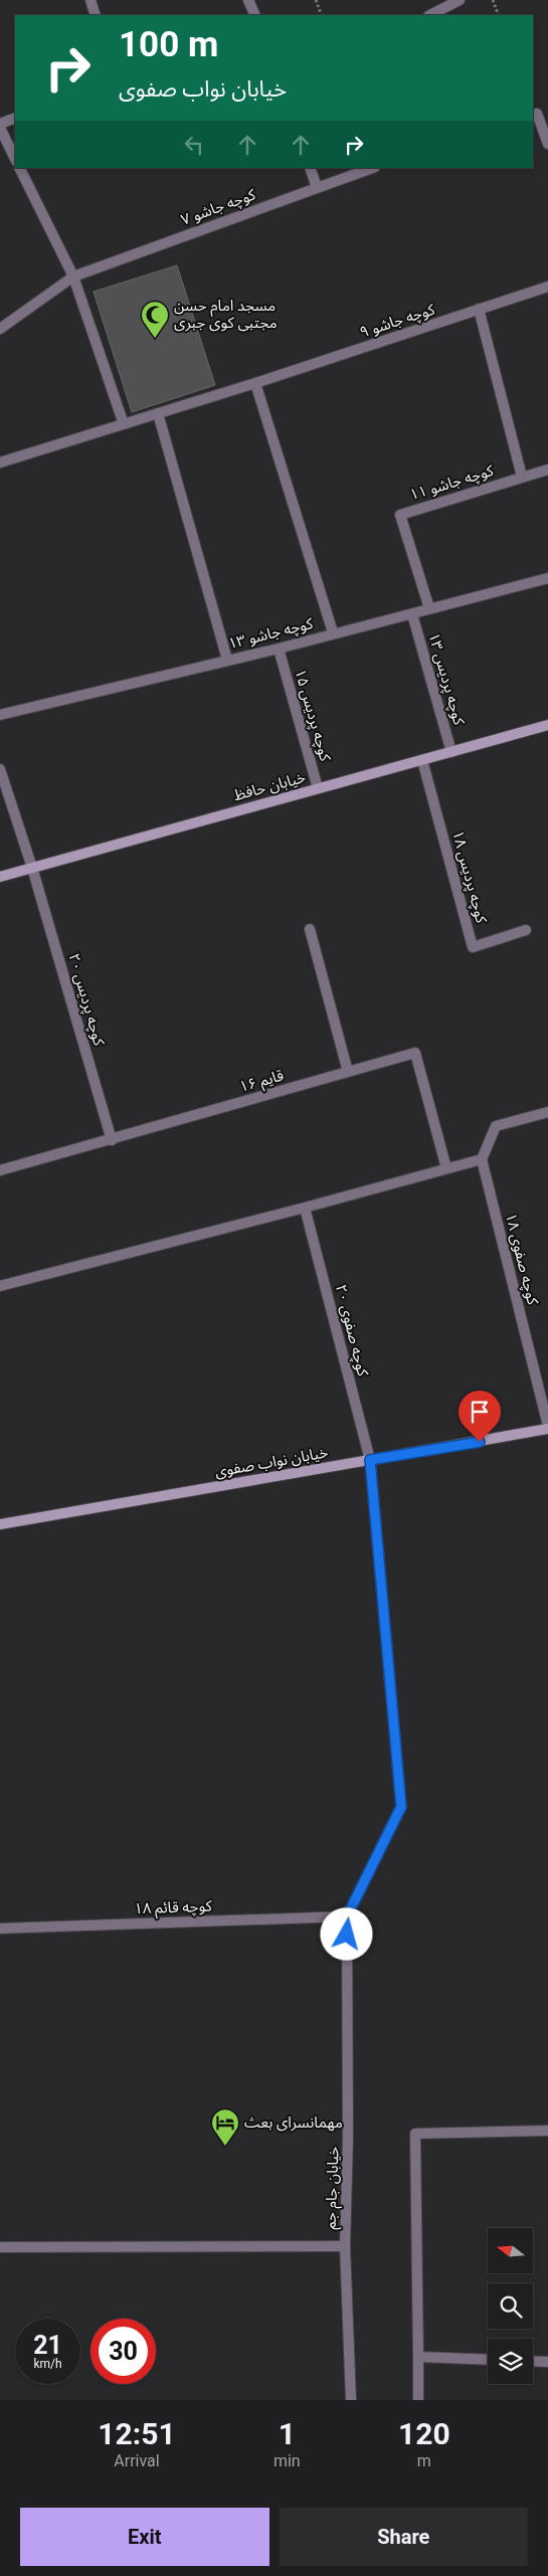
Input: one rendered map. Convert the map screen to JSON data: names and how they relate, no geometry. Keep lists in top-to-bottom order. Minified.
{"streets":{"street":["کوچه جاشو ۷","کوچه جاشو ۹","کوچه جاشو ۱۱","کوچه جاشو ۱۳","کوچه پردیس ۱۳","کوچه پردیس ۱۵","خیابان حافظ","کوچه پردیس ۱۸","کوچه پردیس ۲۰","قایم ۱۶","کوچه صفوی ۱۸","کوچه صفوی ۲۰","خیابان نواب صفوی","کوچه قائم ۱۸","خیابان جام جم"]},"crossings":[["کوچه جاشو ۱۱","کوچه جاشو ۱۳"],["کوچه جاشو ۱۳","کوچه پردیس ۱۳"],["کوچه جاشو ۱۳","کوچه پردیس ۱۵"],["کوچه پردیس ۱۳","خیابان حافظ"],["کوچه پردیس ۱۵","خیابان حافظ"],["خیابان حافظ","کوچه پردیس ۱۸"],["خیابان حافظ","کوچه پردیس ۲۰"],["کوچه پردیس ۲۰","قایم ۱۶"],["کوچه صفوی ۱۸","خیابان نواب صفوی"],["کوچه صفوی ۲۰","خیابان نواب صفوی"],["کوچه صفوی ۲۰","کوچه قائم ۱۸"],["کوچه صفوی ۲۰","خیابان جام جم"],["کوچه قائم ۱۸","خیابان جام جم"]],"places":{"mosque":["مسجد امام حسن مجتبی کوی جبری"],"hotel":["مهمانسرای بعث"]},"north":"left","page":{"turn":["100 m","خیابان نواب صفوی"],"speed":"21 km/h","limit":"30","eta":["12:51","Arrival","1","min","120","m"],"buttons":["Exit","Share"]}}
